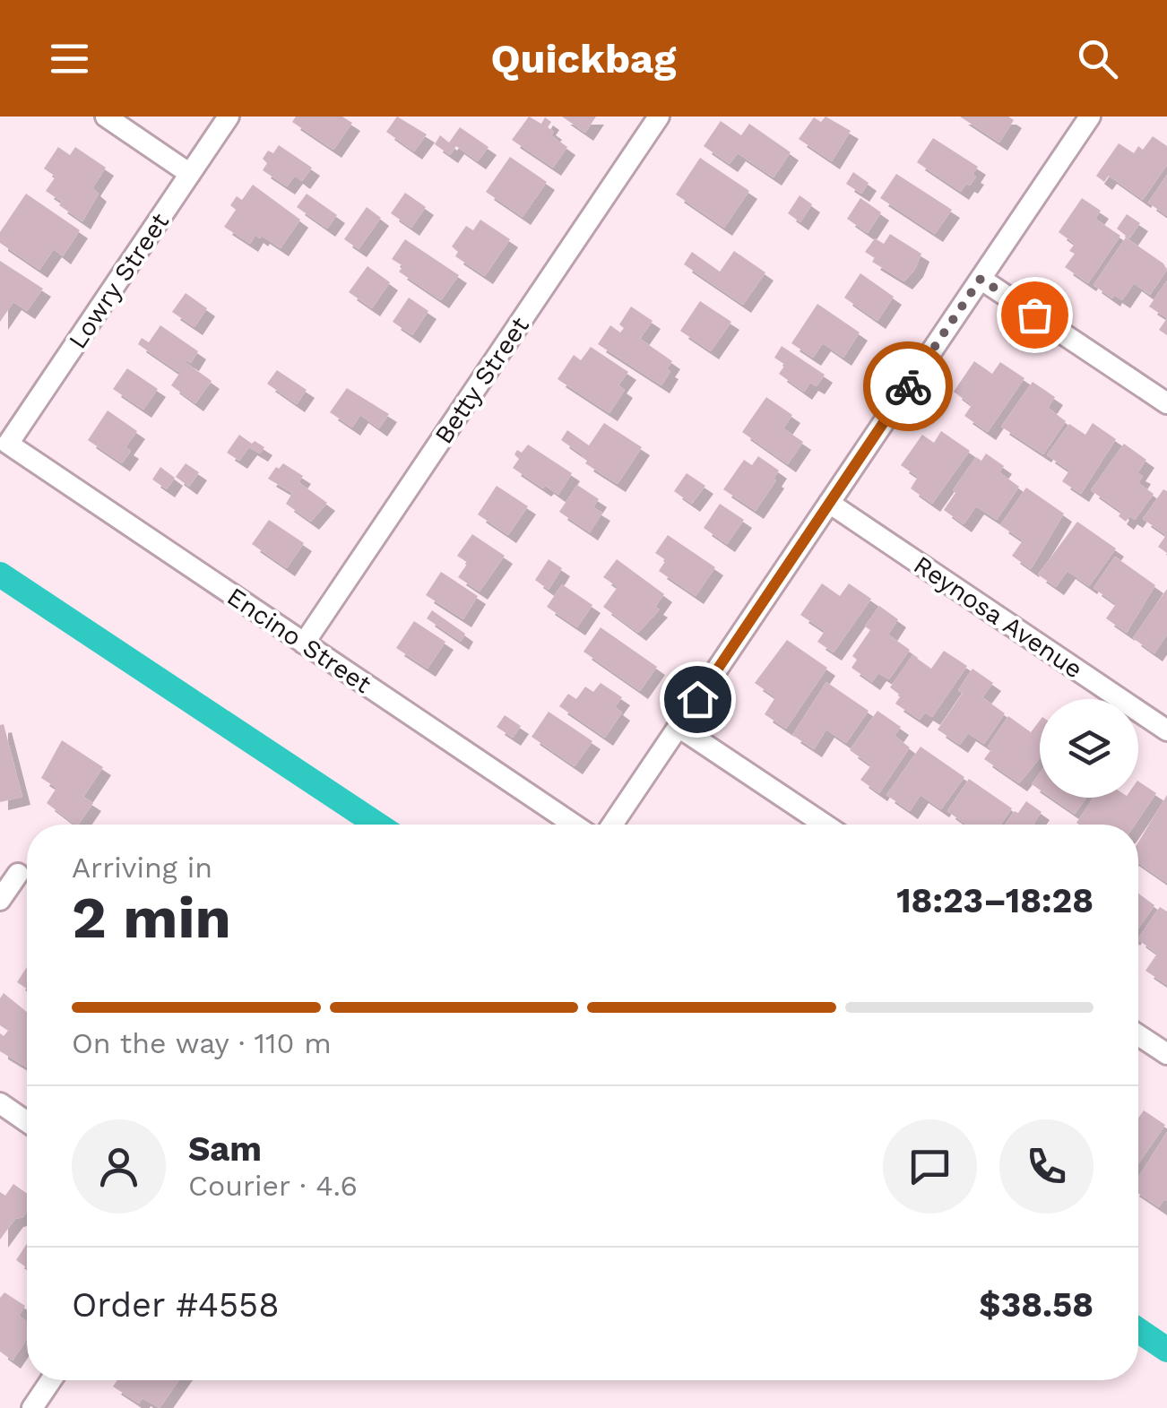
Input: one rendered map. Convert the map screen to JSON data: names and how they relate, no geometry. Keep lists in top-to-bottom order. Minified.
{"streets":{"street":["Lowry Street","Betty Street","Reynosa Avenue","Encino Street"]},"crossings":[["Lowry Street","Encino Street"],["Betty Street","Encino Street"]],"page":{"header":"Quickbag","heading":["2 min","Arriving in","18:23–18:28"],"panel":["Sam","Courier · 4.6","Order #4558","$38.58"],"bar":"On the way · 110 m"}}
